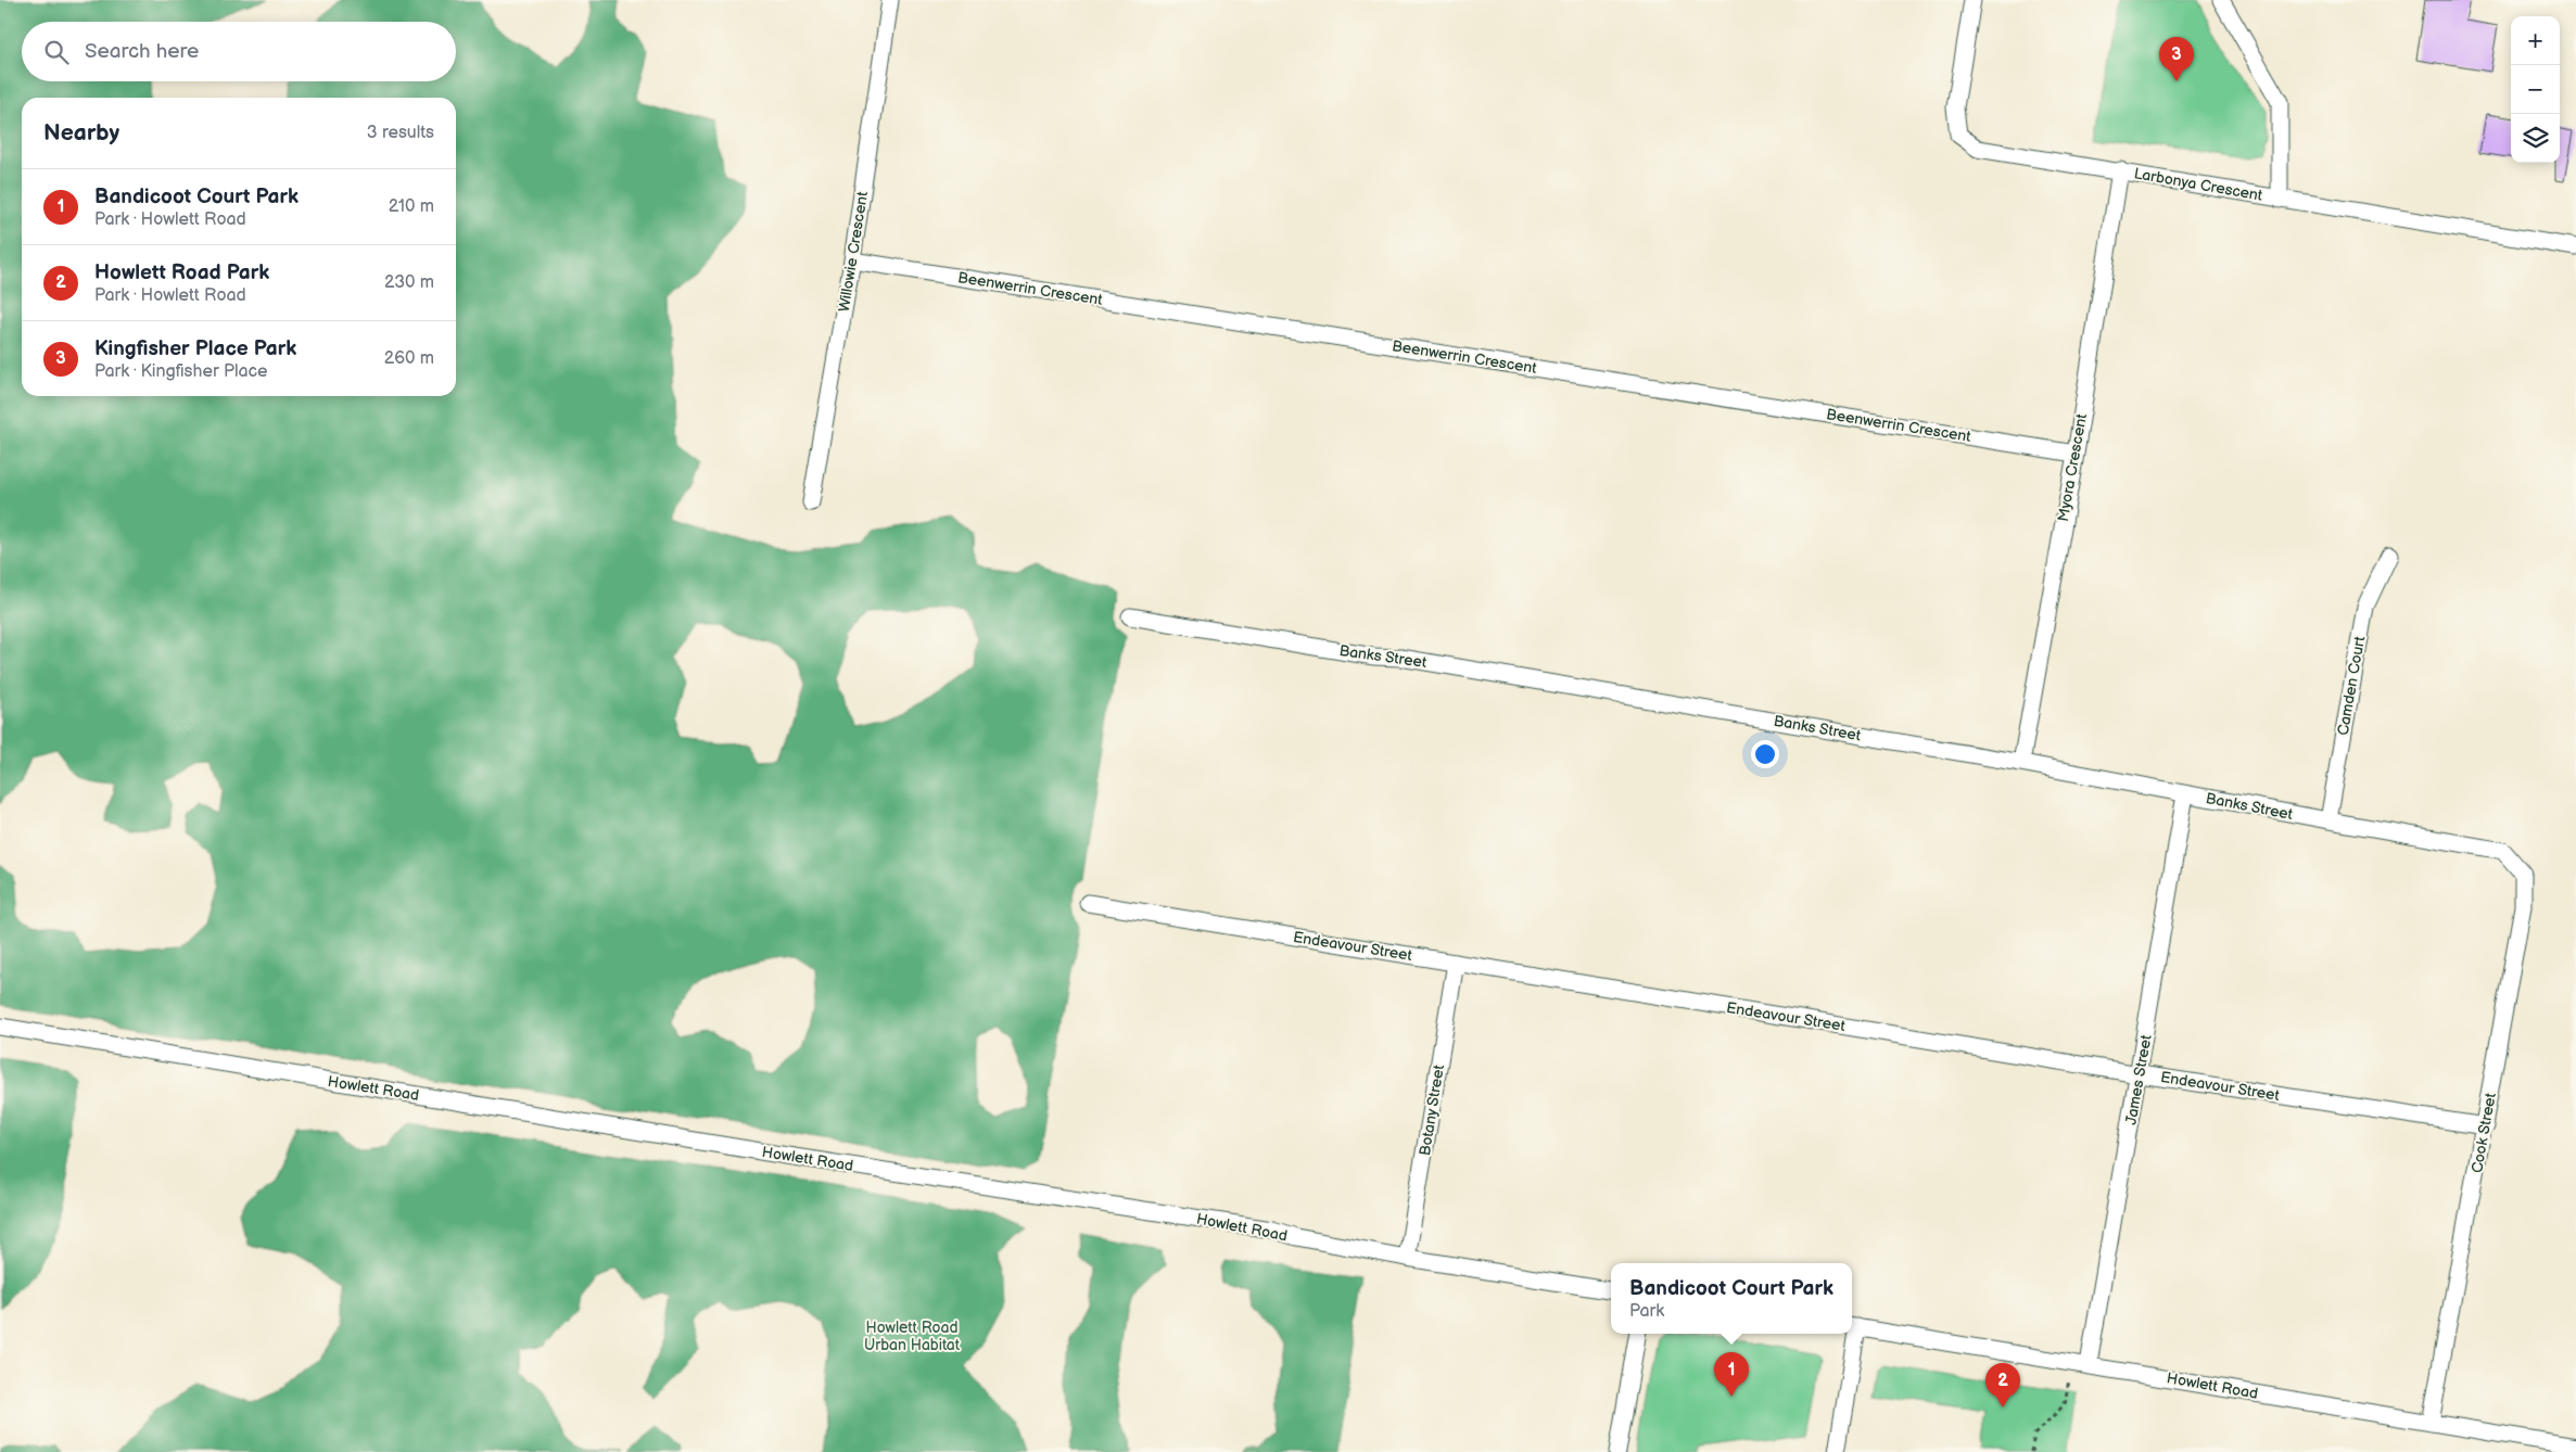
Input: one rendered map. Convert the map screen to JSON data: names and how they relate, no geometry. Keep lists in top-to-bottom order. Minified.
{"streets":{"street":["Larbonya Crescent","Willowie Crescent","Beenwerrin Crescent","Myora Crescent","Banks Street","Camden Court","Endeavour Street","James Street","Howlett Road","Botany Street","Cook Street"]},"crossings":[["Larbonya Crescent","Myora Crescent"],["Willowie Crescent","Beenwerrin Crescent"],["Beenwerrin Crescent","Myora Crescent"],["Myora Crescent","Banks Street"],["Banks Street","Camden Court"],["Banks Street","James Street"],["Banks Street","Cook Street"],["Endeavour Street","James Street"],["Endeavour Street","Botany Street"],["Endeavour Street","Cook Street"],["James Street","Howlett Road"],["Howlett Road","Botany Street"],["Howlett Road","Cook Street"]],"parks":["Howlett Road Urban Habitat"],"page":{"map_buttons":["+","−"],"search":"Search here","pins":["3","1","2"],"heading":["Nearby","3 results"],"list":[{"mark":"1","name":"Bandicoot Court Park","note":"Park · Howlett Road","value":"210 m"},{"mark":"2","name":"Howlett Road Park","note":"Park · Howlett Road","value":"230 m"},{"mark":"3","name":"Kingfisher Place Park","note":"Park · Kingfisher Place","value":"260 m"}],"popup":["Bandicoot Court Park","Park"]}}
